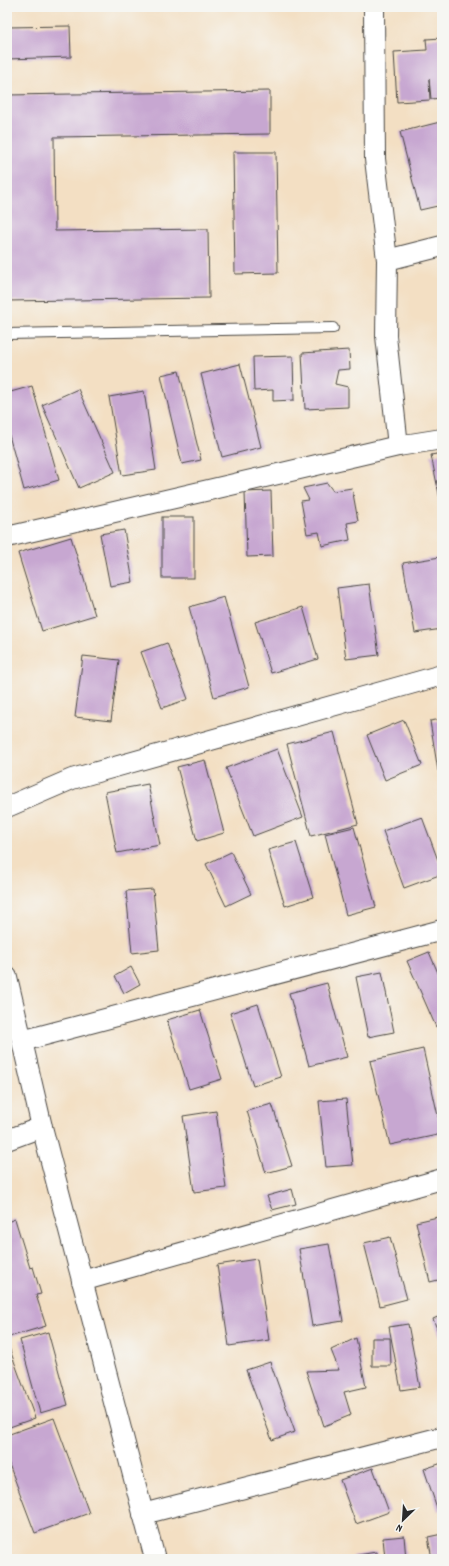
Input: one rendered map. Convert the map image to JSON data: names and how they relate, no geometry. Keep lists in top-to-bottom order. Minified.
{"north":"bottom left"}
